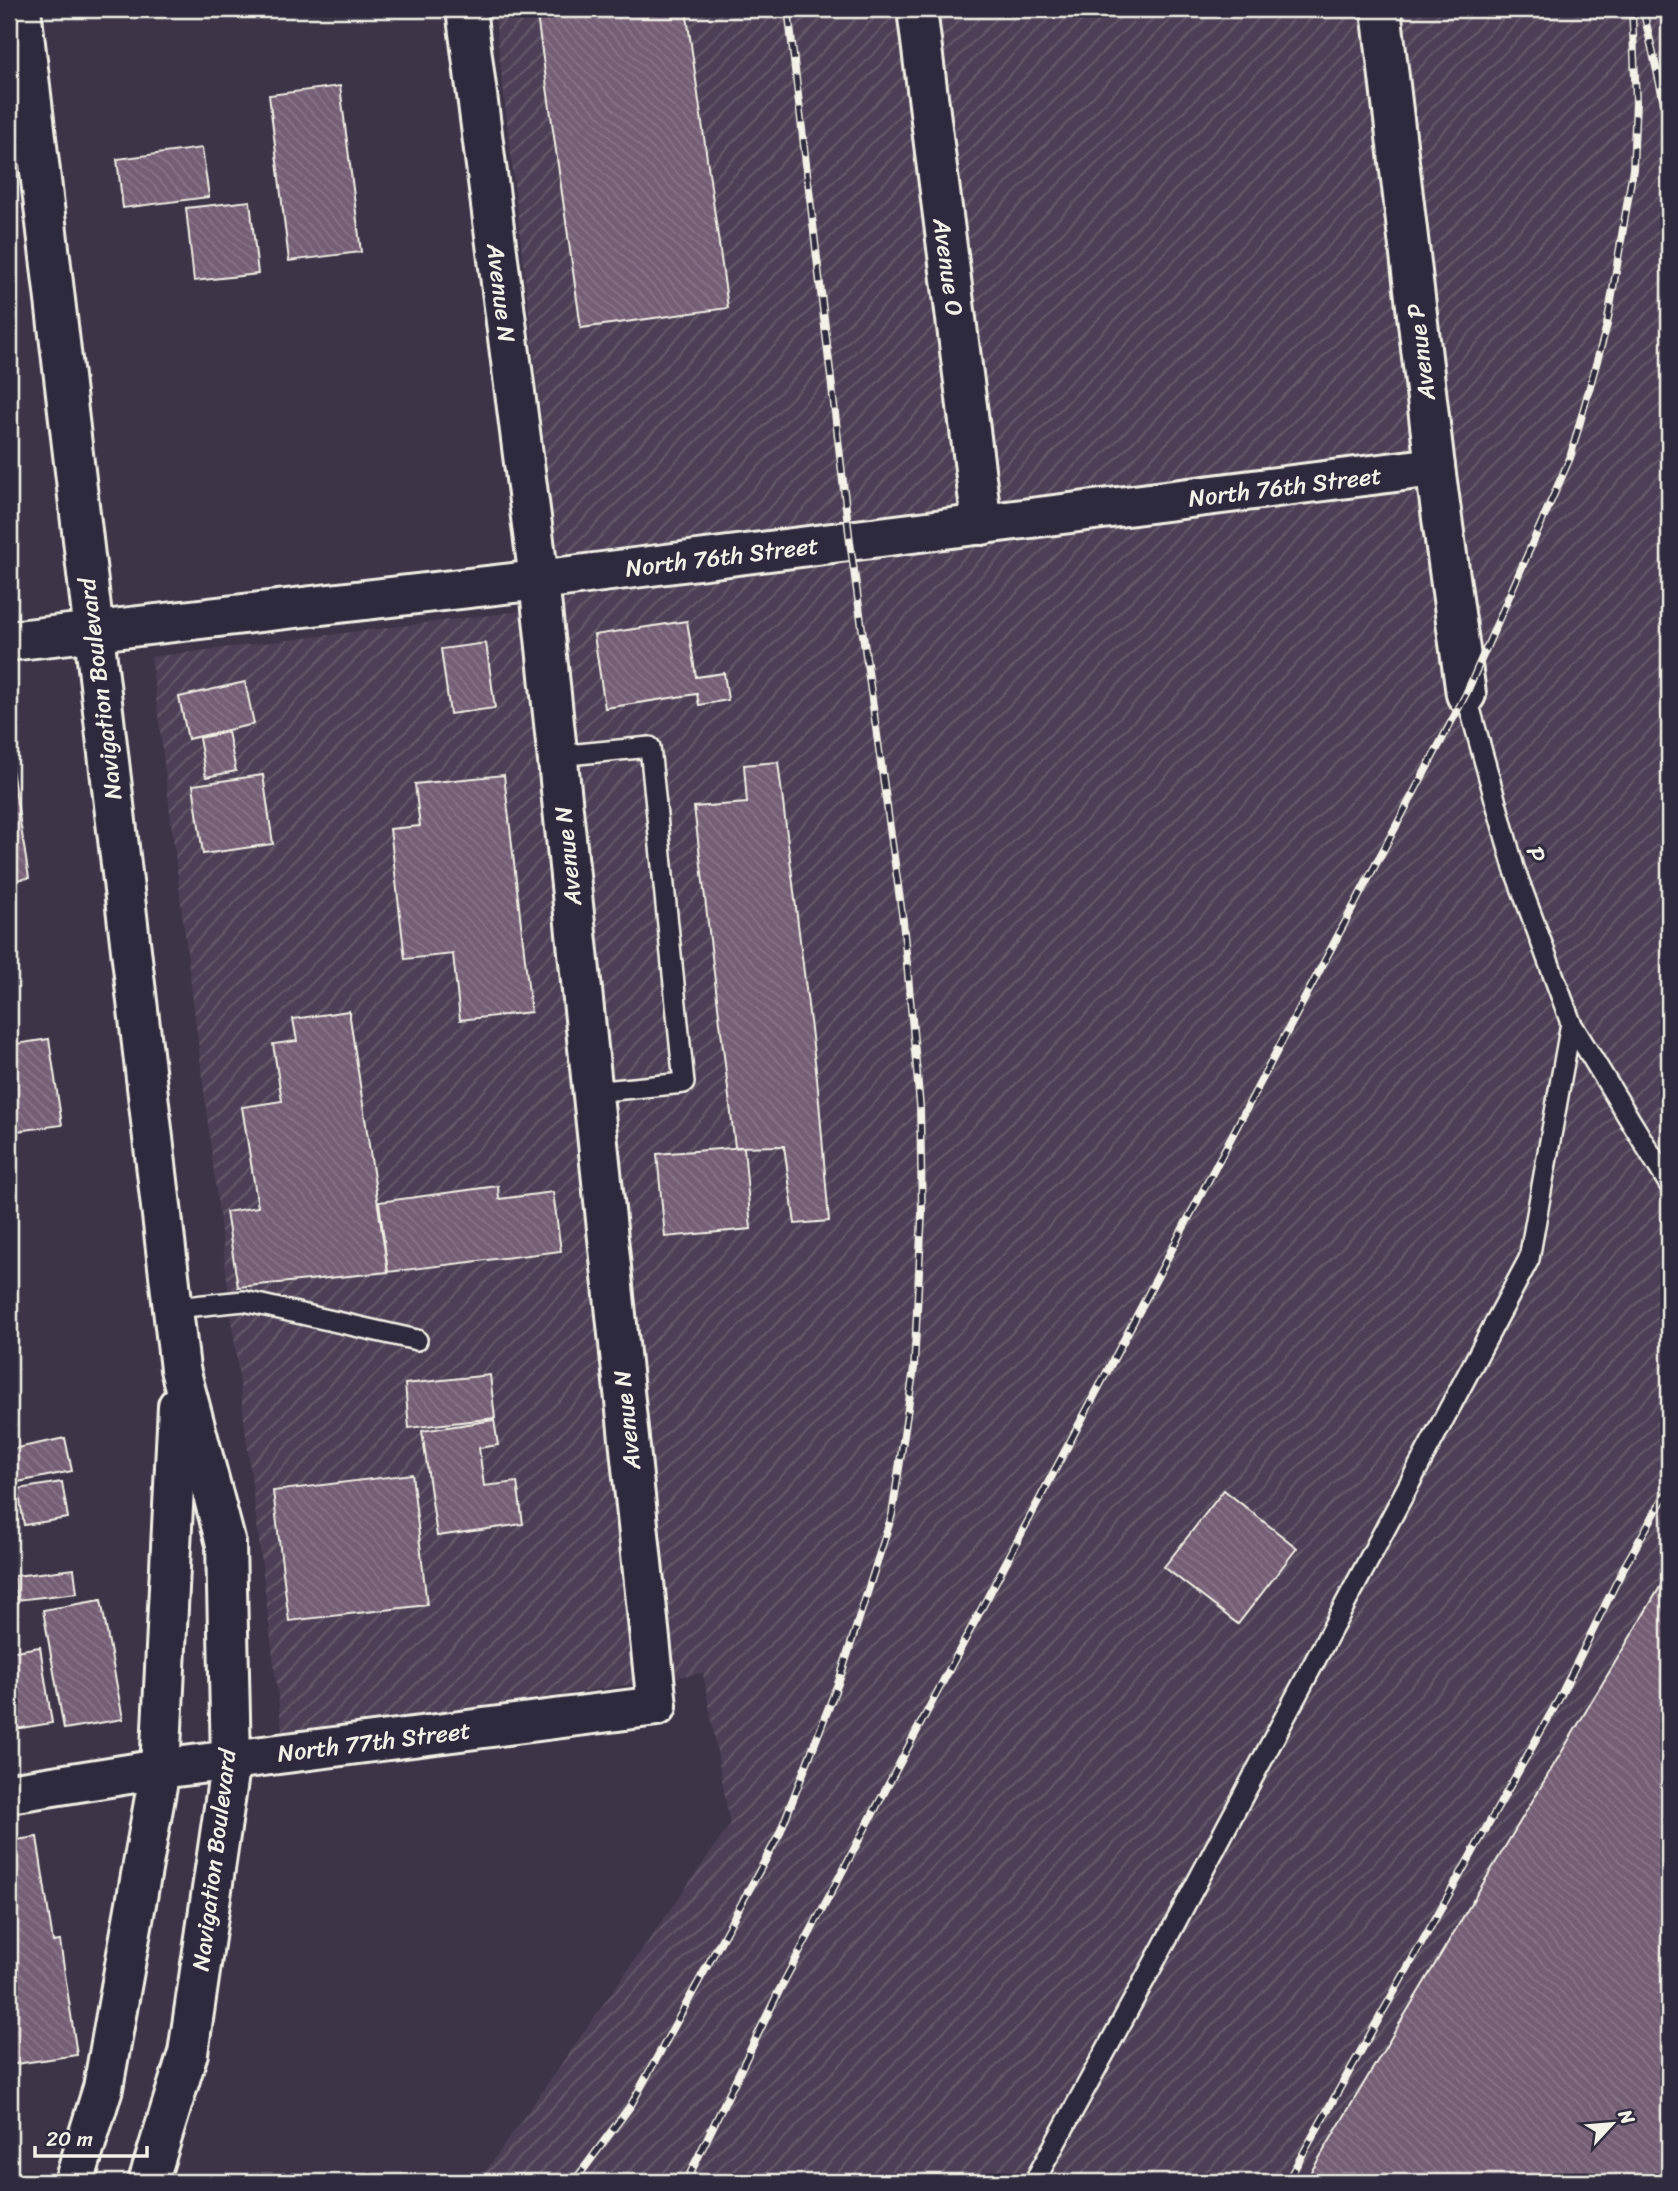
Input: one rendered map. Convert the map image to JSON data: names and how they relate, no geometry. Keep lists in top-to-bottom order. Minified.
{"streets":{"street":["Avenue O","Avenue N","Avenue P","North 76th Street","Navigation Boulevard","North 77th Street"],"lane":["P"]},"crossings":[["Avenue O","North 76th Street"],["Avenue N","North 76th Street"],["Avenue N","North 77th Street"],["Avenue P","North 76th Street"],["Avenue P","P"],["North 76th Street","Navigation Boulevard"],["Navigation Boulevard","North 77th Street"]],"scale_bar":"20 m","north":"top right"}
